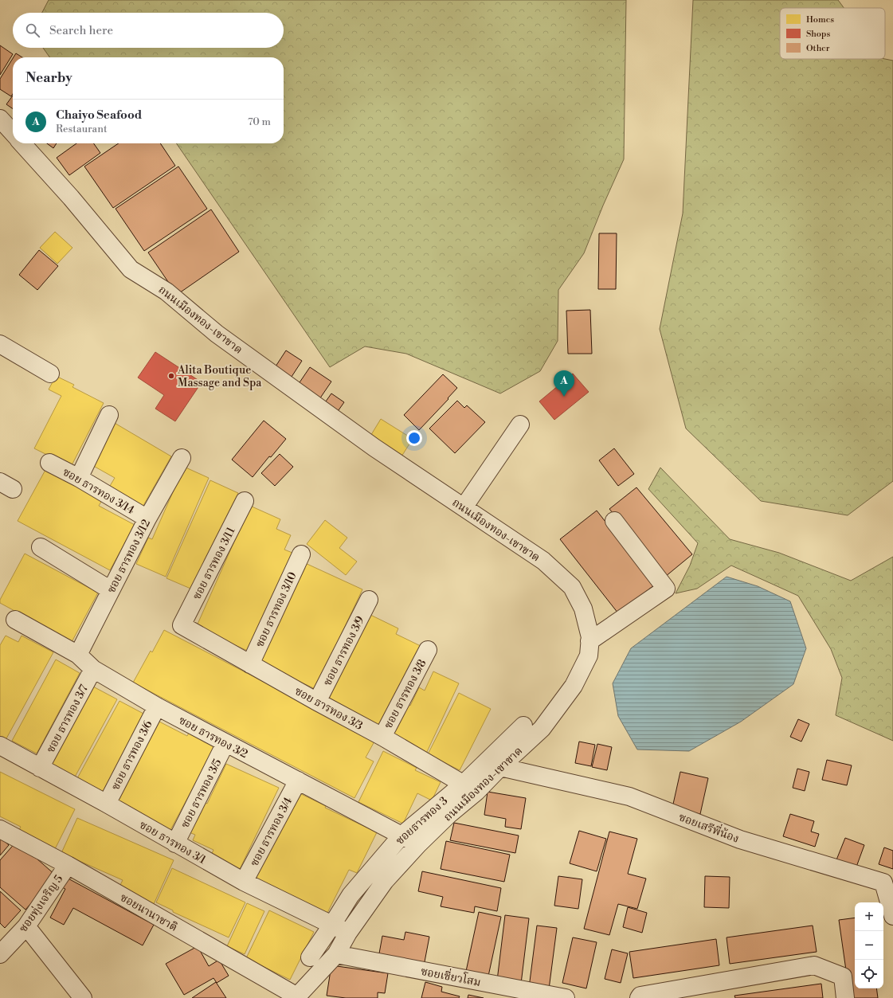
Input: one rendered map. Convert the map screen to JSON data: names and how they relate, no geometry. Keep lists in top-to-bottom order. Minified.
{"streets":{"street":["ถนนเมืองทอง-เขาขาด","ซอย ธารทอง 3/14","ซอย ธารทอง 3/12","ซอย ธารทอง 3/11","ซอย ธารทอง 3/10","ซอย ธารทอง 3/9","ซอย ธารทอง 3/8","ซอย ธารทอง 3/3","ซอย ธารทอง 3/7","ซอย ธารทอง 3/2","ซอย ธารทอง 3/6","ซอย ธารทอง 3/5","ซอยธารทอง 3","ซอยเสรีพี่น้อง","ซอย ธารทอง 3/4","ซอย ธารทอง 3/1","ซอยทุ่งเจริญ 5","ซอยนานาชาติ","ซอยเชี่ยวโสม"]},"crossings":[["ถนนเมืองทอง-เขาขาด","ซอย ธารทอง 3/3"],["ถนนเมืองทอง-เขาขาด","ซอย ธารทอง 3/2"],["ถนนเมืองทอง-เขาขาด","ซอยธารทอง 3"],["ถนนเมืองทอง-เขาขาด","ซอยเสรีพี่น้อง"],["ถนนเมืองทอง-เขาขาด","ซอย ธารทอง 3/1"],["ถนนเมืองทอง-เขาขาด","ซอยนานาชาติ"],["ถนนเมืองทอง-เขาขาด","ซอยเชี่ยวโสม"],["ซอย ธารทอง 3/14","ซอย ธารทอง 3/12"],["ซอย ธารทอง 3/12","ซอย ธารทอง 3/2"],["ซอย ธารทอง 3/11","ซอย ธารทอง 3/3"],["ซอย ธารทอง 3/10","ซอย ธารทอง 3/3"],["ซอย ธารทอง 3/9","ซอย ธารทอง 3/3"],["ซอย ธารทอง 3/8","ซอย ธารทอง 3/3"],["ซอย ธารทอง 3/3","ซอยธารทอง 3"],["ซอย ธารทอง 3/7","ซอย ธารทอง 3/2"],["ซอย ธารทอง 3/7","ซอย ธารทอง 3/1"],["ซอย ธารทอง 3/2","ซอย ธารทอง 3/6"],["ซอย ธารทอง 3/2","ซอย ธารทอง 3/5"],["ซอย ธารทอง 3/2","ซอยธารทอง 3"],["ซอย ธารทอง 3/2","ซอย ธารทอง 3/4"],["ซอย ธารทอง 3/6","ซอย ธารทอง 3/1"],["ซอย ธารทอง 3/5","ซอย ธารทอง 3/1"],["ซอยธารทอง 3","ซอย ธารทอง 3/1"],["ซอย ธารทอง 3/4","ซอย ธารทอง 3/1"],["ซอยทุ่งเจริญ 5","ซอยนานาชาติ"]],"places":["Alita Boutique Massage and Spa"],"legend":["Homes","Shops","Other"],"page":{"search":"Search here","heading":"Nearby","list":[{"mark":"A","name":"Chaiyo Seafood","note":"Restaurant","value":"70 m"}],"pins":"A","map_buttons":["+","−"]}}
